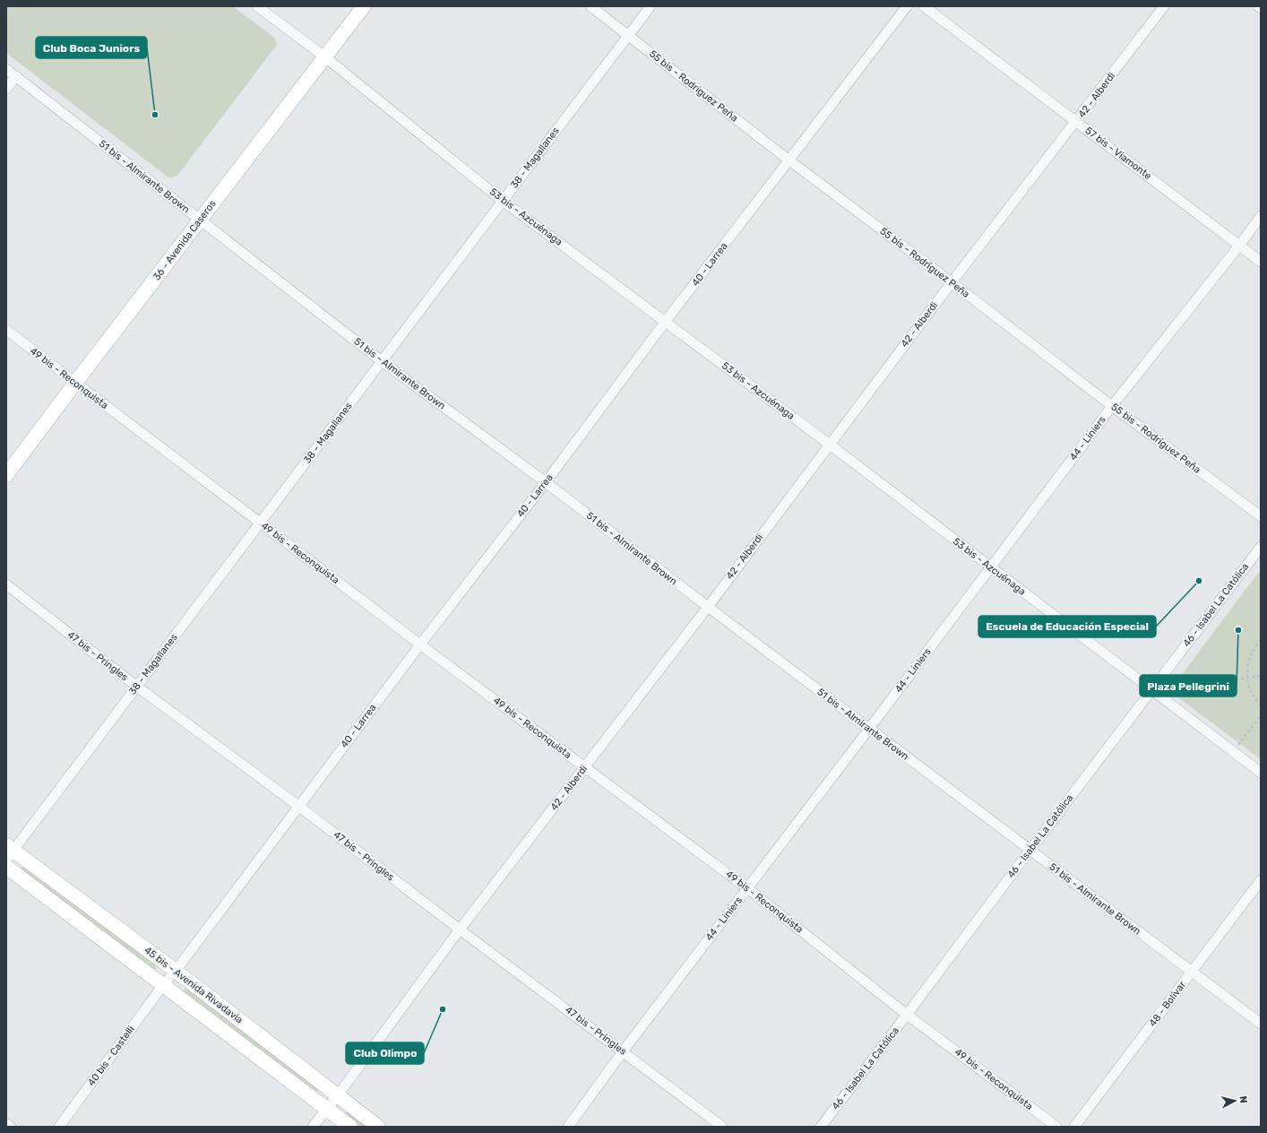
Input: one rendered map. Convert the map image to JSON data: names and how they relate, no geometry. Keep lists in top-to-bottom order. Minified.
{"streets":{"main road":["36 - Avenida Caseros","45 bis - Avenida Rivadavia"],"street":["55 bis - Rodríguez Peña","42 - Alberdi","57 bis - Viamonte","38 - Magallanes","51 bis - Almirante Brown","53 bis - Azcuénaga","40 - Larrea","49 bis - Reconquista","44 - Liniers","46 - Isabel La Católica","47 bis - Pringles","48 - Bolívar","40 bis - Castelli"]},"crossings":[["55 bis - Rodríguez Peña","42 - Alberdi"],["55 bis - Rodríguez Peña","38 - Magallanes"],["55 bis - Rodríguez Peña","40 - Larrea"],["55 bis - Rodríguez Peña","44 - Liniers"],["42 - Alberdi","57 bis - Viamonte"],["42 - Alberdi","51 bis - Almirante Brown"],["42 - Alberdi","53 bis - Azcuénaga"],["42 - Alberdi","49 bis - Reconquista"],["42 - Alberdi","47 bis - Pringles"],["42 - Alberdi","45 bis - Avenida Rivadavia"],["57 bis - Viamonte","44 - Liniers"],["38 - Magallanes","51 bis - Almirante Brown"],["38 - Magallanes","53 bis - Azcuénaga"],["38 - Magallanes","49 bis - Reconquista"],["38 - Magallanes","47 bis - Pringles"],["38 - Magallanes","45 bis - Avenida Rivadavia"],["51 bis - Almirante Brown","36 - Avenida Caseros"],["51 bis - Almirante Brown","40 - Larrea"],["51 bis - Almirante Brown","44 - Liniers"],["51 bis - Almirante Brown","46 - Isabel La Católica"],["51 bis - Almirante Brown","48 - Bolívar"],["53 bis - Azcuénaga","36 - Avenida Caseros"],["53 bis - Azcuénaga","40 - Larrea"],["53 bis - Azcuénaga","44 - Liniers"],["53 bis - Azcuénaga","46 - Isabel La Católica"],["36 - Avenida Caseros","49 bis - Reconquista"],["40 - Larrea","49 bis - Reconquista"],["40 - Larrea","47 bis - Pringles"],["40 - Larrea","45 bis - Avenida Rivadavia"],["40 - Larrea","40 bis - Castelli"],["49 bis - Reconquista","44 - Liniers"],["49 bis - Reconquista","46 - Isabel La Católica"],["44 - Liniers","47 bis - Pringles"],["45 bis - Avenida Rivadavia","40 bis - Castelli"]],"places":["Club Boca Juniors","Escuela de Educación Especial","Plaza Pellegrini","Club Olimpo"],"north":"right"}
